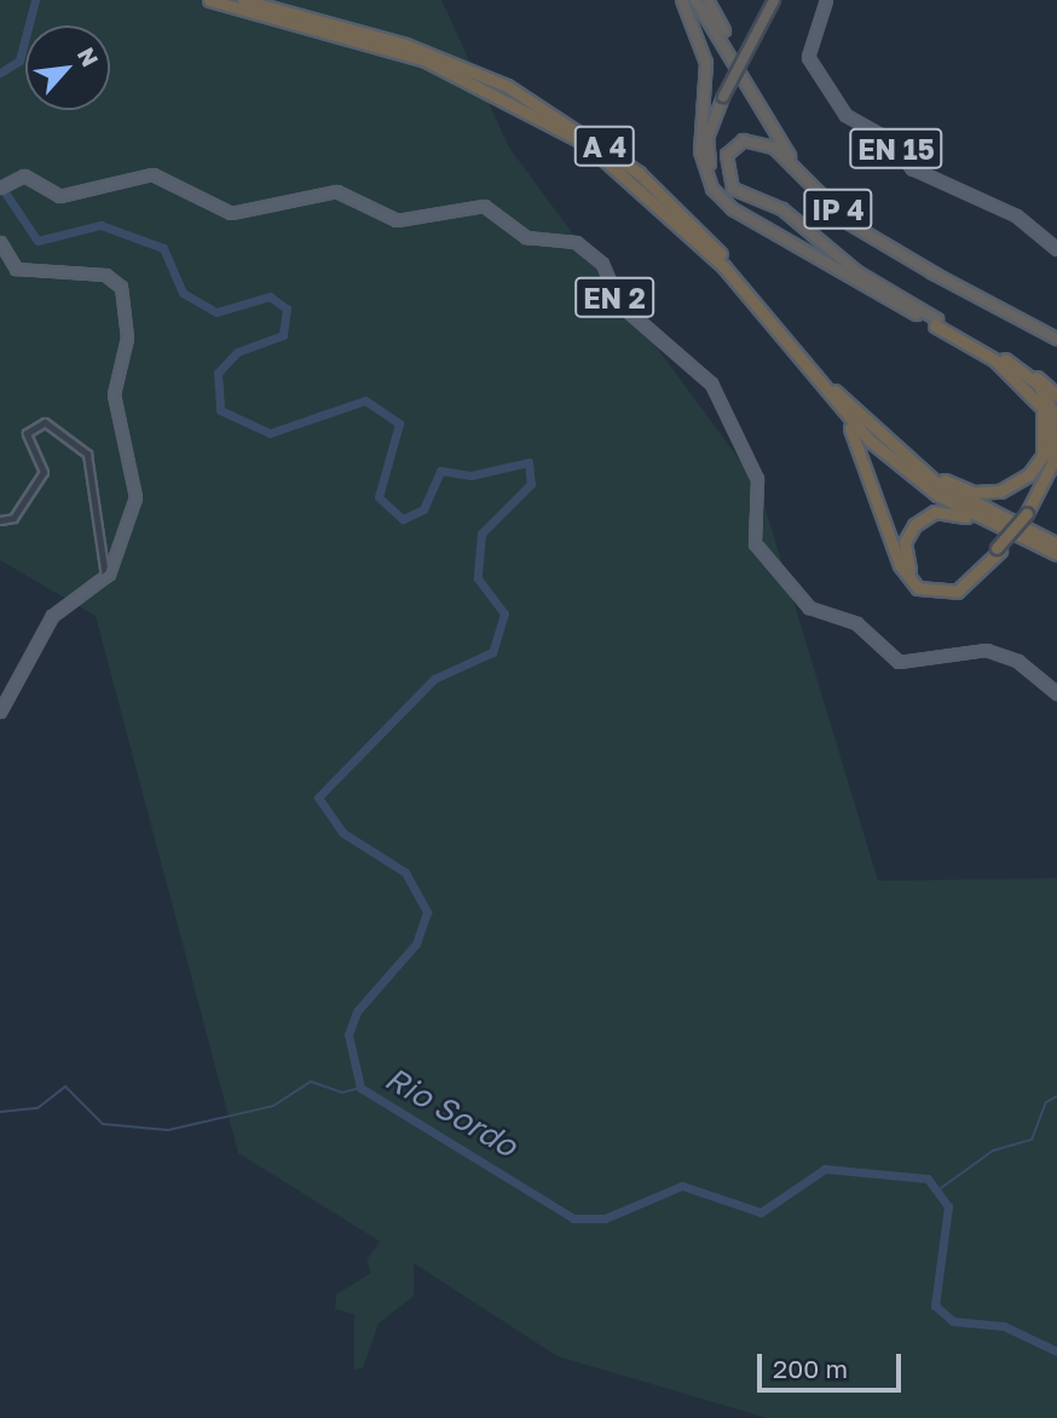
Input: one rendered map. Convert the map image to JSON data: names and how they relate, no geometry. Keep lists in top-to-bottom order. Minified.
{"streets":{"highway":["A 4","IP 4"],"main road":["EN 15","EN 2"]},"water":["Rio Sordo"],"scale_bar":"200 m","north":"top right"}
